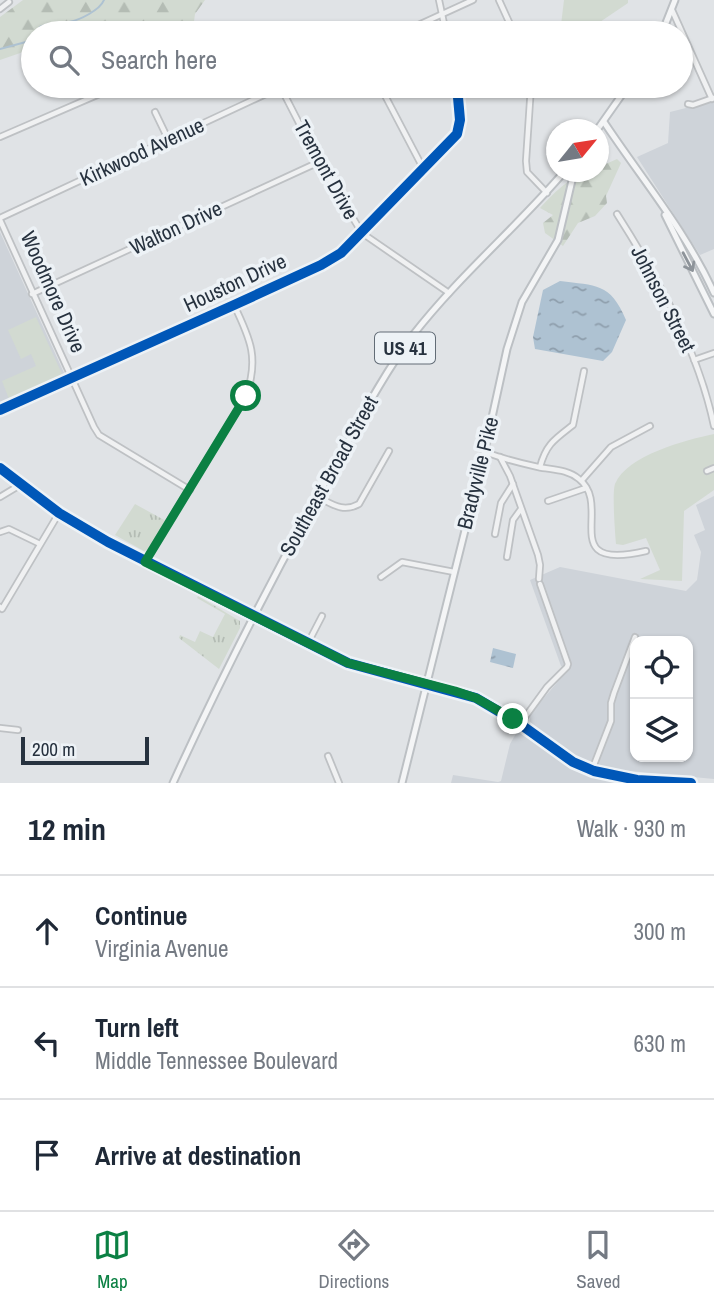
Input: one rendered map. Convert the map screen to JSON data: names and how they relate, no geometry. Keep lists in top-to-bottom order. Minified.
{"streets":{"main road":["US 41","Bradyville Pike","Southeast Broad Street"],"street":["Kirkwood Avenue","Tremont Drive","Walton Drive","Houston Drive","Woodmore Drive","Johnson Street"]},"crossings":[["Kirkwood Avenue","Woodmore Drive"],["Tremont Drive","Walton Drive"],["Tremont Drive","Houston Drive"],["Tremont Drive","Southeast Broad Street"],["Walton Drive","Woodmore Drive"],["Houston Drive","Woodmore Drive"]],"scale_bar":"200 m","north":"top right","page":{"search":"Search here","scale":"200 m","heading":["12 min","Walk · 930 m"],"list":[["Continue","Virginia Avenue","300 m"],["Turn left","Middle Tennessee Boulevard","630 m"],"Arrive at destination"],"nav":["Map","Directions","Saved"]}}
